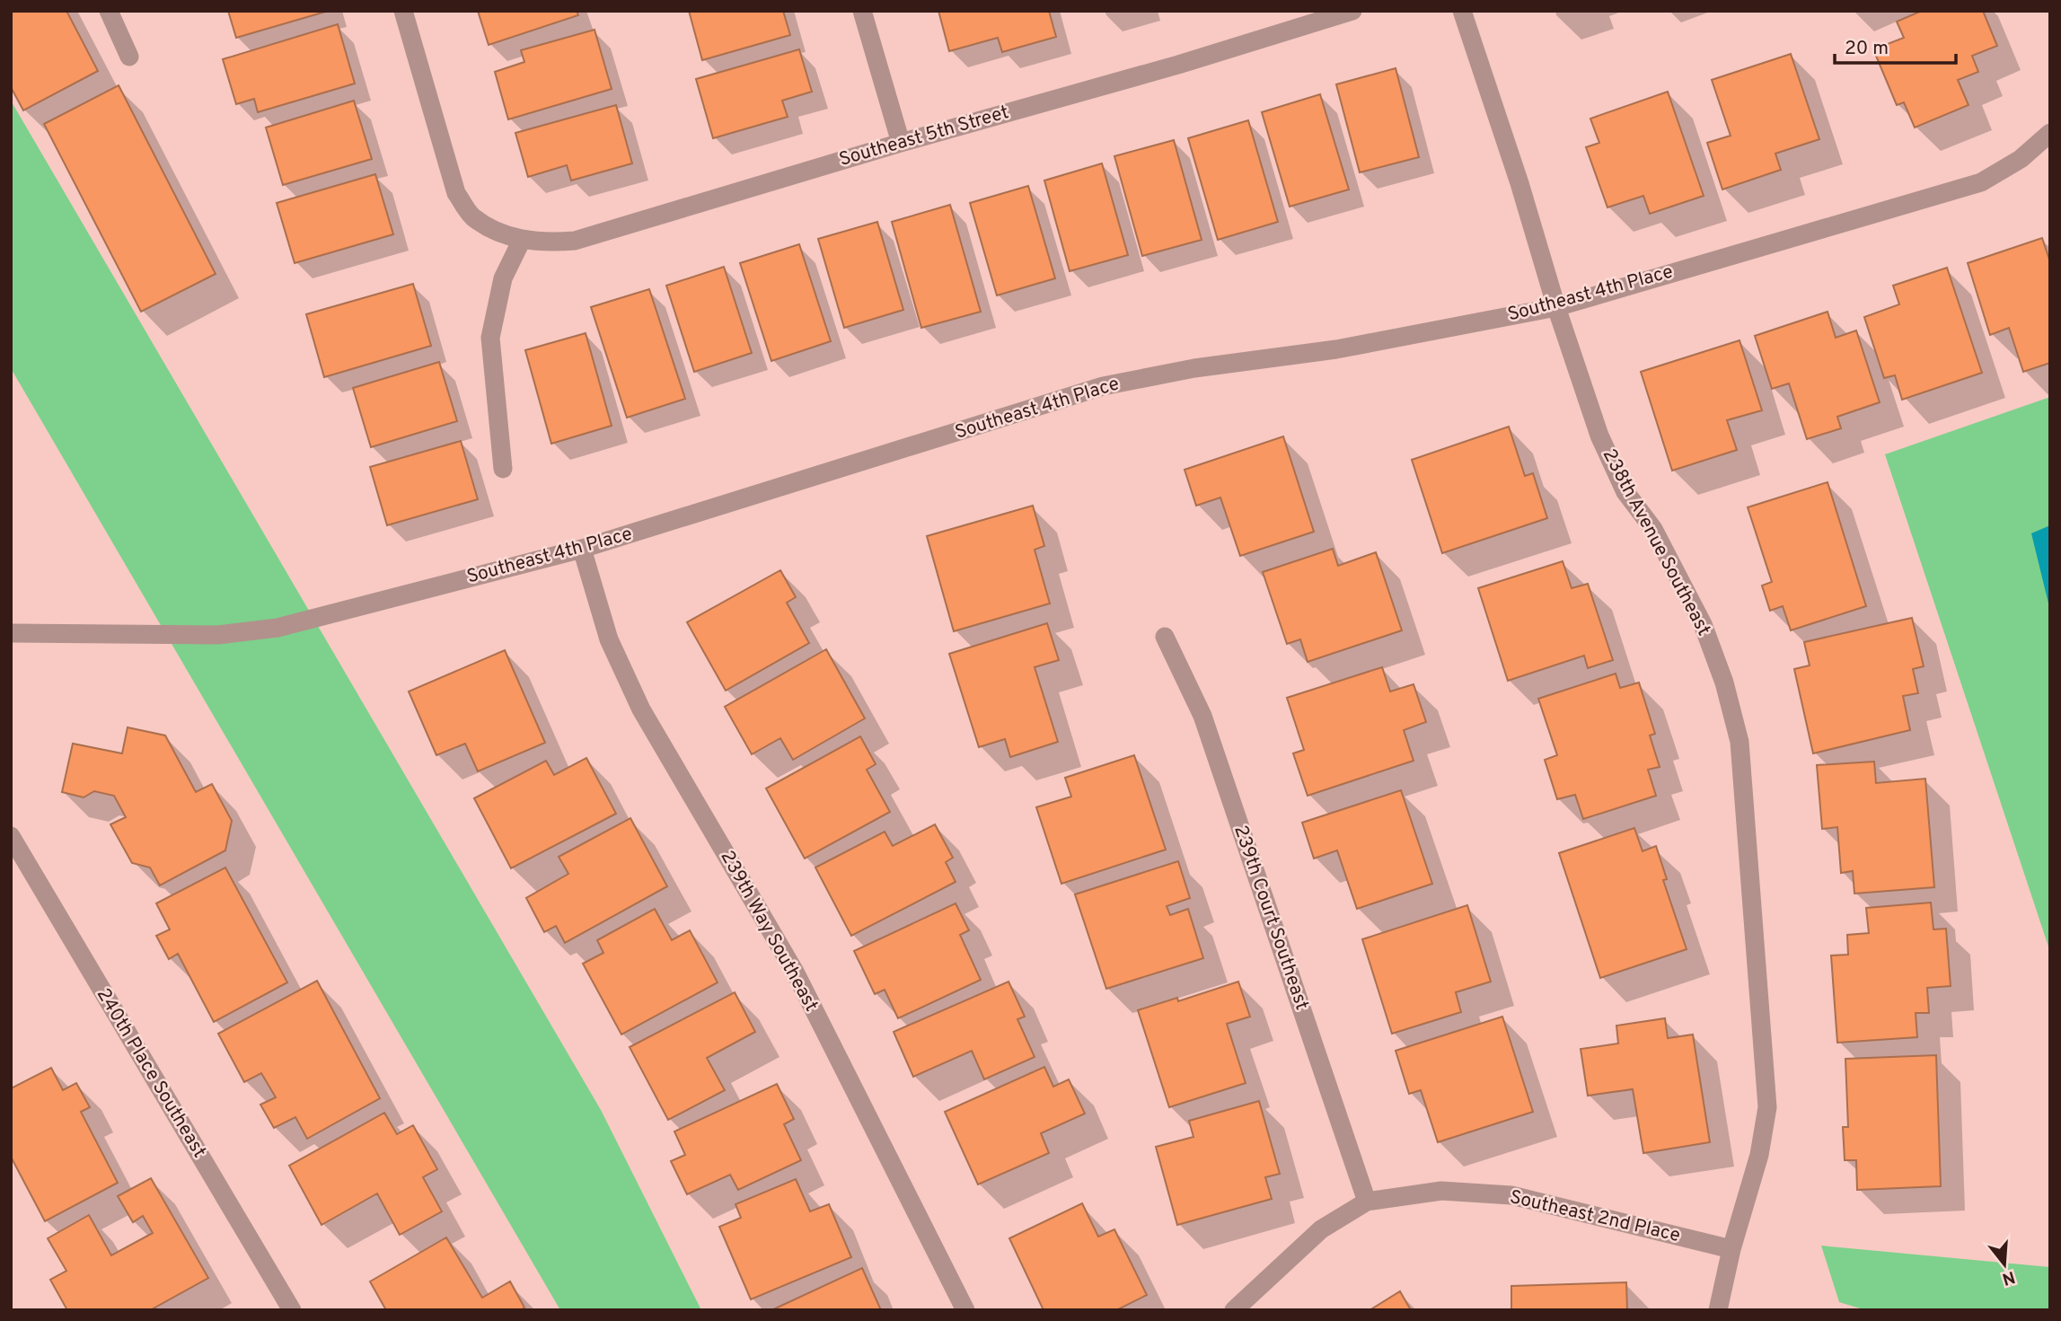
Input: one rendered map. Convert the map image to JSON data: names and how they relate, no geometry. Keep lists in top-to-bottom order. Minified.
{"streets":{"street":["Southeast 5th Street","Southeast 4th Place","238th Avenue Southeast","239th Court Southeast","239th Way Southeast","240th Place Southeast","Southeast 2nd Place"]},"crossings":[["Southeast 4th Place","238th Avenue Southeast"],["Southeast 4th Place","239th Way Southeast"],["238th Avenue Southeast","Southeast 2nd Place"],["239th Court Southeast","Southeast 2nd Place"]],"scale_bar":"20 m","north":"bottom"}
